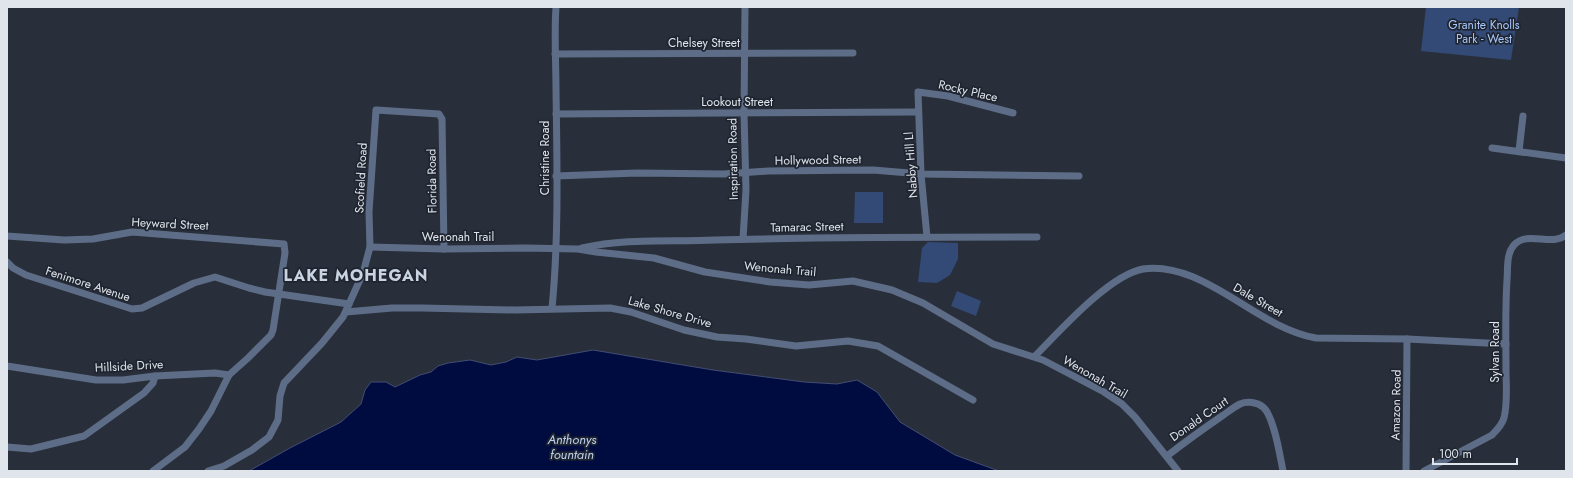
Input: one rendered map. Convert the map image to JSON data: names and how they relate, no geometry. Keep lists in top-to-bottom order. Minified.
{"streets":{"street":["Chelsey Street","Rocky Place","Lookout Street","Christine Road","Inspiration Road","Hollywood Street","Nabby Hill Ll","Scofield Road","Florida Road","Heyward Street","Tamarac Street","Wenonah Trail","Fenimore Avenue","Dale Street","Lake Shore Drive","Sylvan Road","Hillside Drive","Amazon Road","Donald Court"]},"crossings":[["Chelsey Street","Christine Road"],["Chelsey Street","Inspiration Road"],["Rocky Place","Nabby Hill Ll"],["Lookout Street","Christine Road"],["Lookout Street","Inspiration Road"],["Lookout Street","Nabby Hill Ll"],["Christine Road","Hollywood Street"],["Christine Road","Wenonah Trail"],["Christine Road","Lake Shore Drive"],["Inspiration Road","Hollywood Street"],["Inspiration Road","Tamarac Street"],["Hollywood Street","Nabby Hill Ll"],["Nabby Hill Ll","Tamarac Street"],["Scofield Road","Florida Road"],["Scofield Road","Wenonah Trail"],["Scofield Road","Fenimore Avenue"],["Scofield Road","Lake Shore Drive"],["Florida Road","Wenonah Trail"],["Heyward Street","Fenimore Avenue"],["Tamarac Street","Wenonah Trail"],["Wenonah Trail","Dale Street"],["Wenonah Trail","Donald Court"],["Dale Street","Sylvan Road"],["Dale Street","Amazon Road"]],"districts":["LAKE MOHEGAN"],"water":["Anthonys fountain"],"parks":["Granite Knolls Park - West"],"scale_bar":"100 m"}
